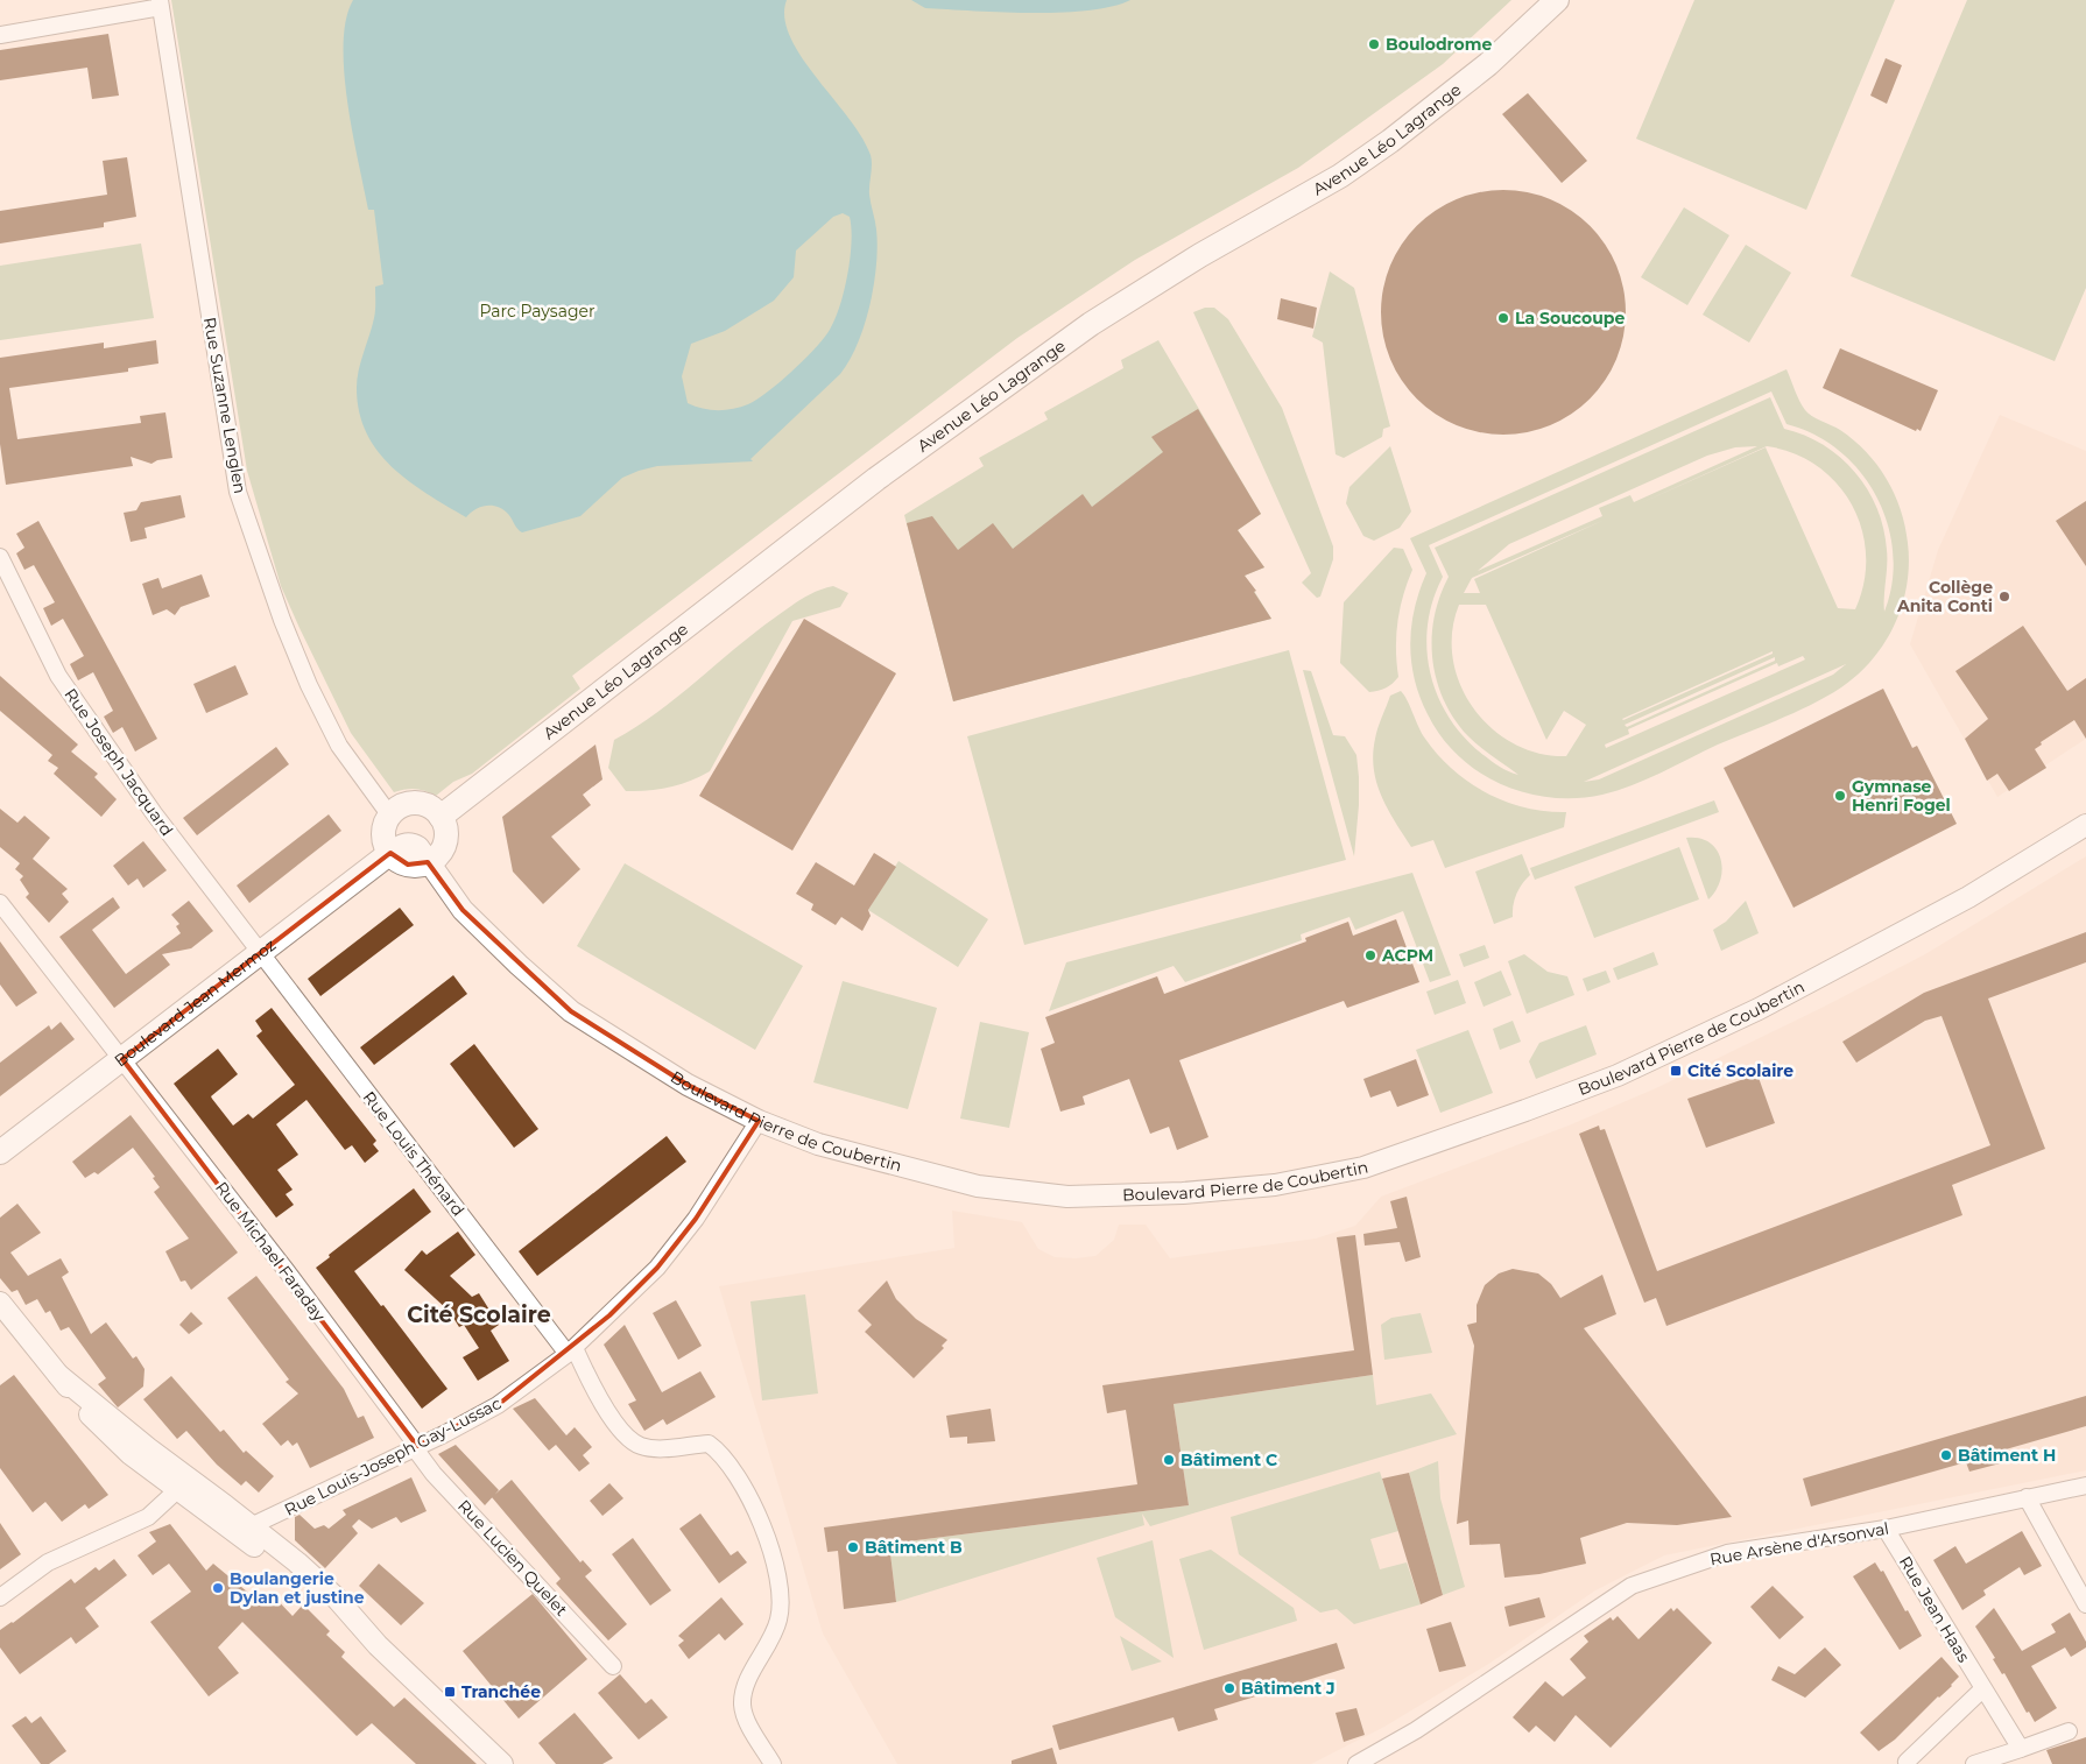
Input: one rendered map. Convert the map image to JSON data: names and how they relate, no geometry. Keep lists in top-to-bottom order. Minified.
{"streets":{"main road":["Avenue Léo Lagrange","Boulevard Jean Mermoz"],"street":["Rue Suzanne Lenglen","Rue Joseph Jacquard","Boulevard Pierre de Coubertin","Rue Louis Thénard","Rue Michael Faraday","Rue Louis-Joseph Gay-Lussac","Rue Arsène d'Arsonval","Rue Lucien Quelet","Rue Jean Haas"]},"crossings":[["Avenue Léo Lagrange","Rue Suzanne Lenglen"],["Avenue Léo Lagrange","Boulevard Jean Mermoz"],["Avenue Léo Lagrange","Boulevard Pierre de Coubertin"],["Rue Suzanne Lenglen","Boulevard Jean Mermoz"],["Rue Suzanne Lenglen","Boulevard Pierre de Coubertin"],["Rue Joseph Jacquard","Boulevard Jean Mermoz"],["Rue Joseph Jacquard","Rue Louis Thénard"],["Boulevard Jean Mermoz","Boulevard Pierre de Coubertin"],["Boulevard Jean Mermoz","Rue Louis Thénard"],["Boulevard Jean Mermoz","Rue Michael Faraday"],["Boulevard Pierre de Coubertin","Rue Louis-Joseph Gay-Lussac"],["Rue Louis Thénard","Rue Louis-Joseph Gay-Lussac"],["Rue Michael Faraday","Rue Louis-Joseph Gay-Lussac"],["Rue Michael Faraday","Rue Lucien Quelet"],["Rue Louis-Joseph Gay-Lussac","Rue Lucien Quelet"],["Rue Arsène d'Arsonval","Rue Jean Haas"]],"districts":["Cité Scolaire"],"parks":["Parc Paysager"],"places":{"other":["Boulodrome","La Soucoupe","Collège Anita Conti","Gymnase Henri Fogel","ACPM","Bâtiment H","Bâtiment C","Bâtiment B","Boulangerie Dylan et justine","Bâtiment J"],"transit":["Cité Scolaire","Tranchée"]}}
